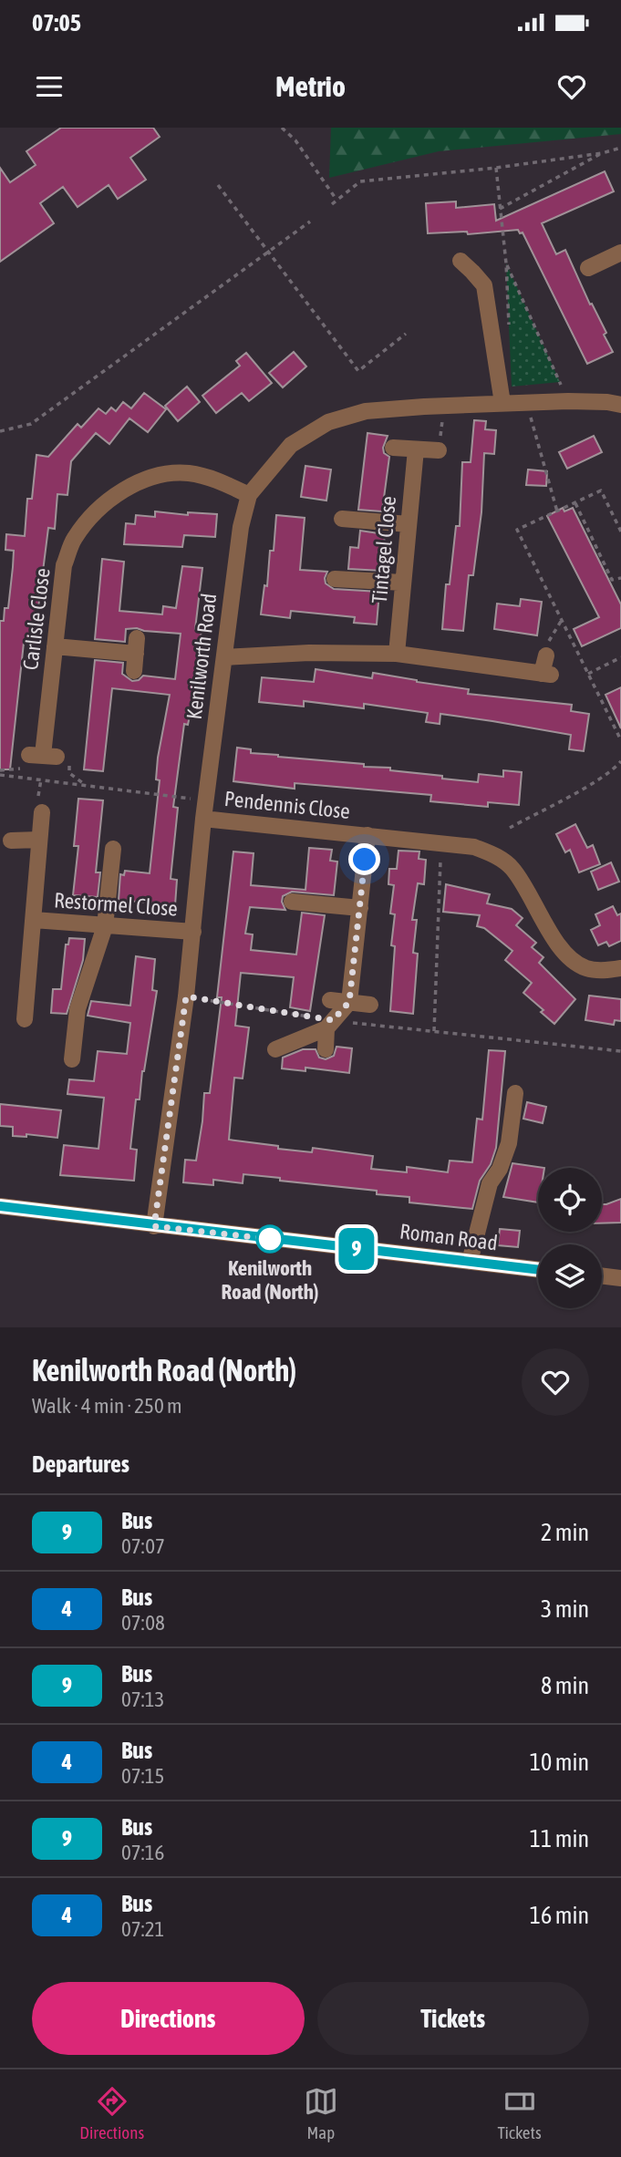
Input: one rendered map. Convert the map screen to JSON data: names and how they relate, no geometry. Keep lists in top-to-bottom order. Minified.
{"streets":{"street":["Tintagel Close","Carlisle Close","Kenilworth Road","Pendennis Close","Restormel Close","Roman Road"]},"crossings":[["Carlisle Close","Kenilworth Road"],["Kenilworth Road","Pendennis Close"],["Kenilworth Road","Restormel Close"],["Kenilworth Road","Roman Road"]],"places":["Kenilworth Road (North)"],"lines":["bus line 9"],"page":{"status":"07:05","header":"Metrio","on_map":"9","heading":[["Kenilworth Road (North)","Walk · 4 min · 250 m"],"Departures"],"list":[{"mark":"9","name":"Bus","note":"07:07","value":"2 min"},{"mark":"4","name":"Bus","note":"07:08","value":"3 min"},{"mark":"9","name":"Bus","note":"07:13","value":"8 min"},{"mark":"4","name":"Bus","note":"07:15","value":"10 min"},{"mark":"9","name":"Bus","note":"07:16","value":"11 min"},{"mark":"4","name":"Bus","note":"07:21","value":"16 min"}],"buttons":["Directions","Tickets"],"tabs":["Directions","Map","Tickets"]}}
